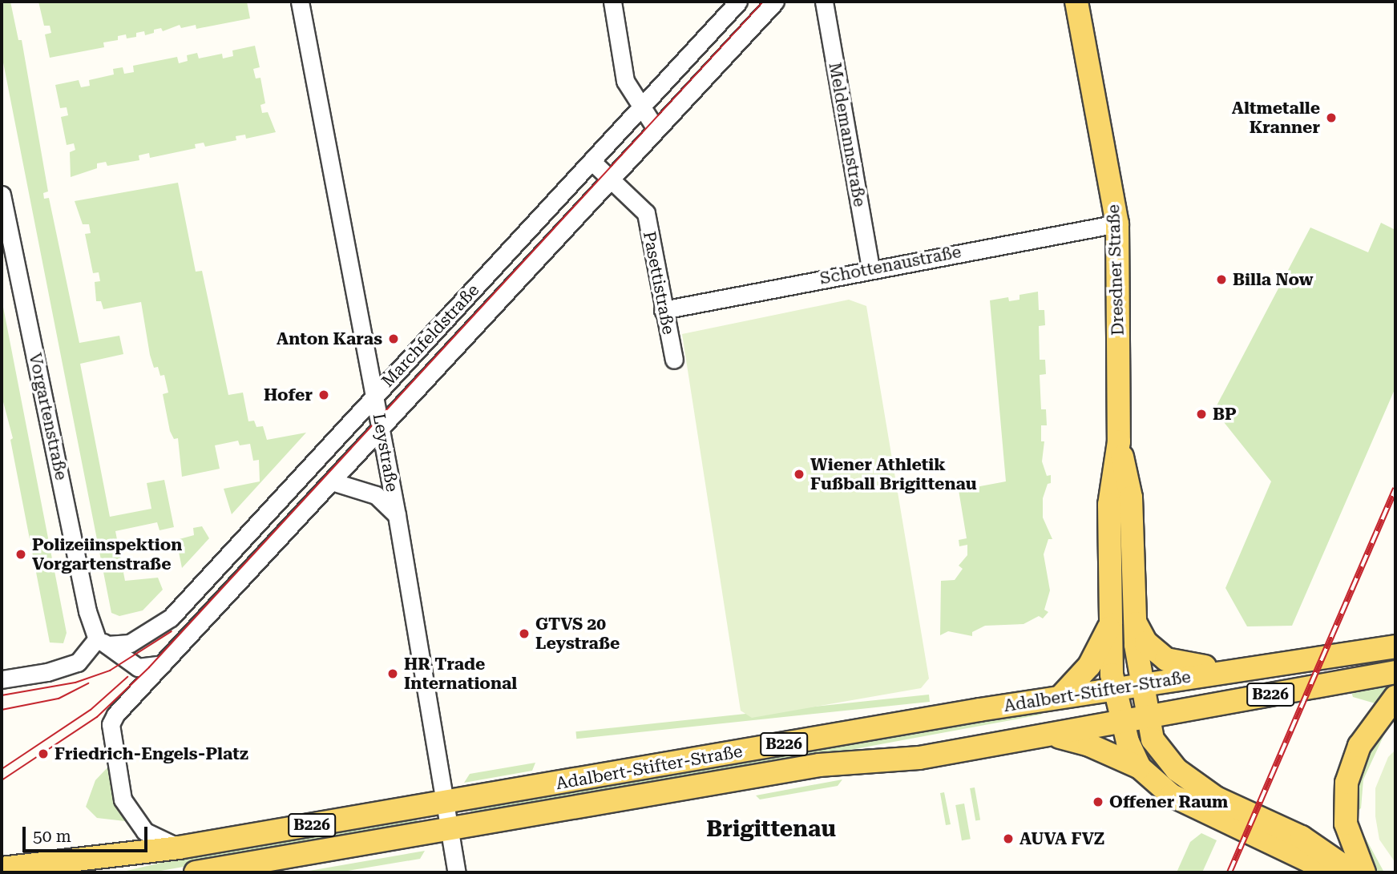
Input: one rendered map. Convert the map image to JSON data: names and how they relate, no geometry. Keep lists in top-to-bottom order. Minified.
{"streets":{"main road":["Dresdner Straße","Adalbert-Stifter-Straße","B226"],"street":["Meldemannstraße","Schottenaustraße","Pasettistraße","Marchfeldstraße","Vorgartenstraße","Leystraße"]},"crossings":[["Meldemannstraße","Schottenaustraße"],["Schottenaustraße","Dresdner Straße"],["Schottenaustraße","Pasettistraße"],["Dresdner Straße","Adalbert-Stifter-Straße"],["Pasettistraße","Marchfeldstraße"],["Marchfeldstraße","Vorgartenstraße"],["Marchfeldstraße","Leystraße"],["Marchfeldstraße","Adalbert-Stifter-Straße"],["Leystraße","Adalbert-Stifter-Straße"]],"districts":["Brigittenau"],"places":["Altmetalle Kranner","Billa Now","Anton Karas","Hofer","BP","Wiener Athletik Fußball Brigittenau","Polizeiinspektion Vorgartenstraße","GTVS 20 Leystraße","HR Trade International","Friedrich-Engels-Platz","Offener Raum","AUVA FVZ"],"scale_bar":"50 m"}
